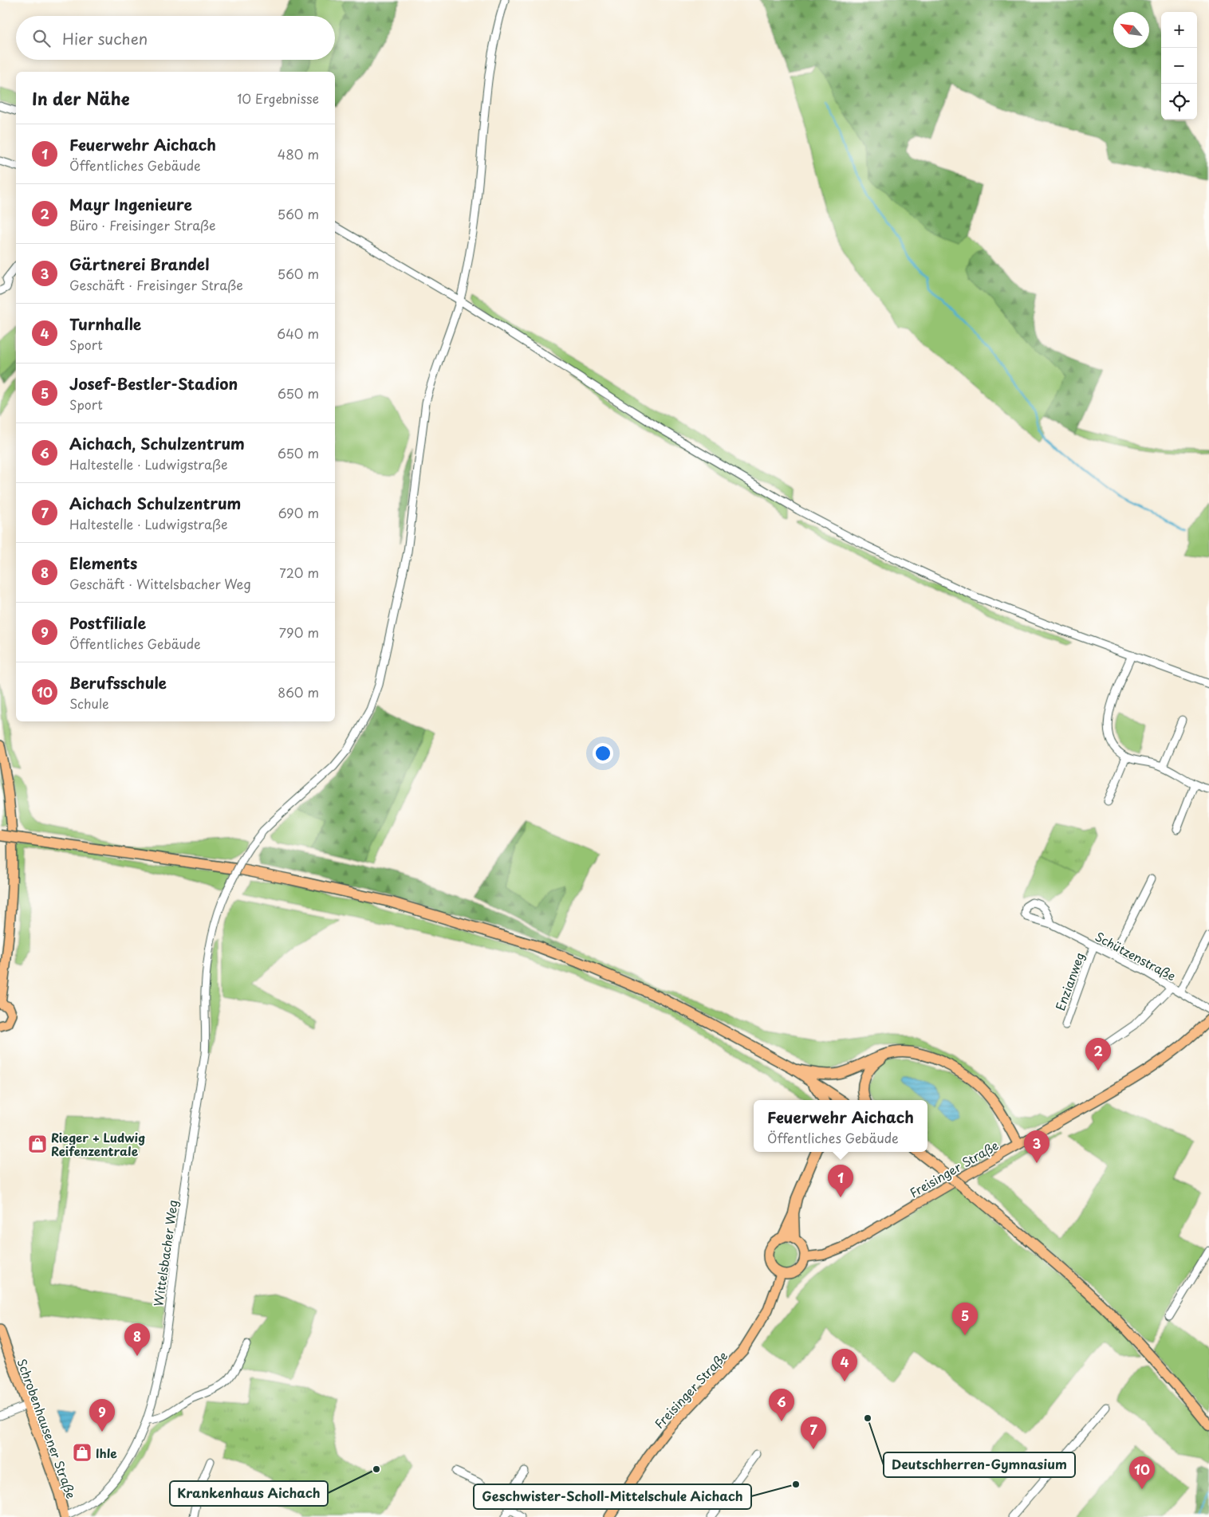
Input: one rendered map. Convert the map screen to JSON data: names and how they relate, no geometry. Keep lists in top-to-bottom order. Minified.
{"streets":{"main road":["Freisinger Straße","Schrobenhausener Straße"],"street":["Schützenstraße","Enzianweg","Wittelsbacher Weg"]},"crossings":[["Schützenstraße","Enzianweg"],["Wittelsbacher Weg","Schrobenhausener Straße"]],"places":{"shop":["Rieger + Ludwig Reifenzentrale","Ihle"],"other":["Deutschherren-Gymnasium","Krankenhaus Aichach","Geschwister-Scholl-Mittelschule Aichach"]},"north":"top left","page":{"map_buttons":["+","−"],"search":"Hier suchen","heading":["In der Nähe","10 Ergebnisse"],"list":[{"mark":"1","name":"Feuerwehr Aichach","note":"Öffentliches Gebäude","value":"480 m"},{"mark":"2","name":"Mayr Ingenieure","note":"Büro · Freisinger Straße","value":"560 m"},{"mark":"3","name":"Gärtnerei Brandel","note":"Geschäft · Freisinger Straße","value":"560 m"},{"mark":"4","name":"Turnhalle","note":"Sport","value":"640 m"},{"mark":"5","name":"Josef-Bestler-Stadion","note":"Sport","value":"650 m"},{"mark":"6","name":"Aichach, Schulzentrum","note":"Haltestelle · Ludwigstraße","value":"650 m"},{"mark":"7","name":"Aichach Schulzentrum","note":"Haltestelle · Ludwigstraße","value":"690 m"},{"mark":"8","name":"Elements","note":"Geschäft · Wittelsbacher Weg","value":"720 m"},{"mark":"9","name":"Postfiliale","note":"Öffentliches Gebäude","value":"790 m"},{"mark":"10","name":"Berufsschule","note":"Schule","value":"860 m"}],"pins":["2","3","1","5","8","4","6","9","7","10"],"popup":["Feuerwehr Aichach","Öffentliches Gebäude"]}}
